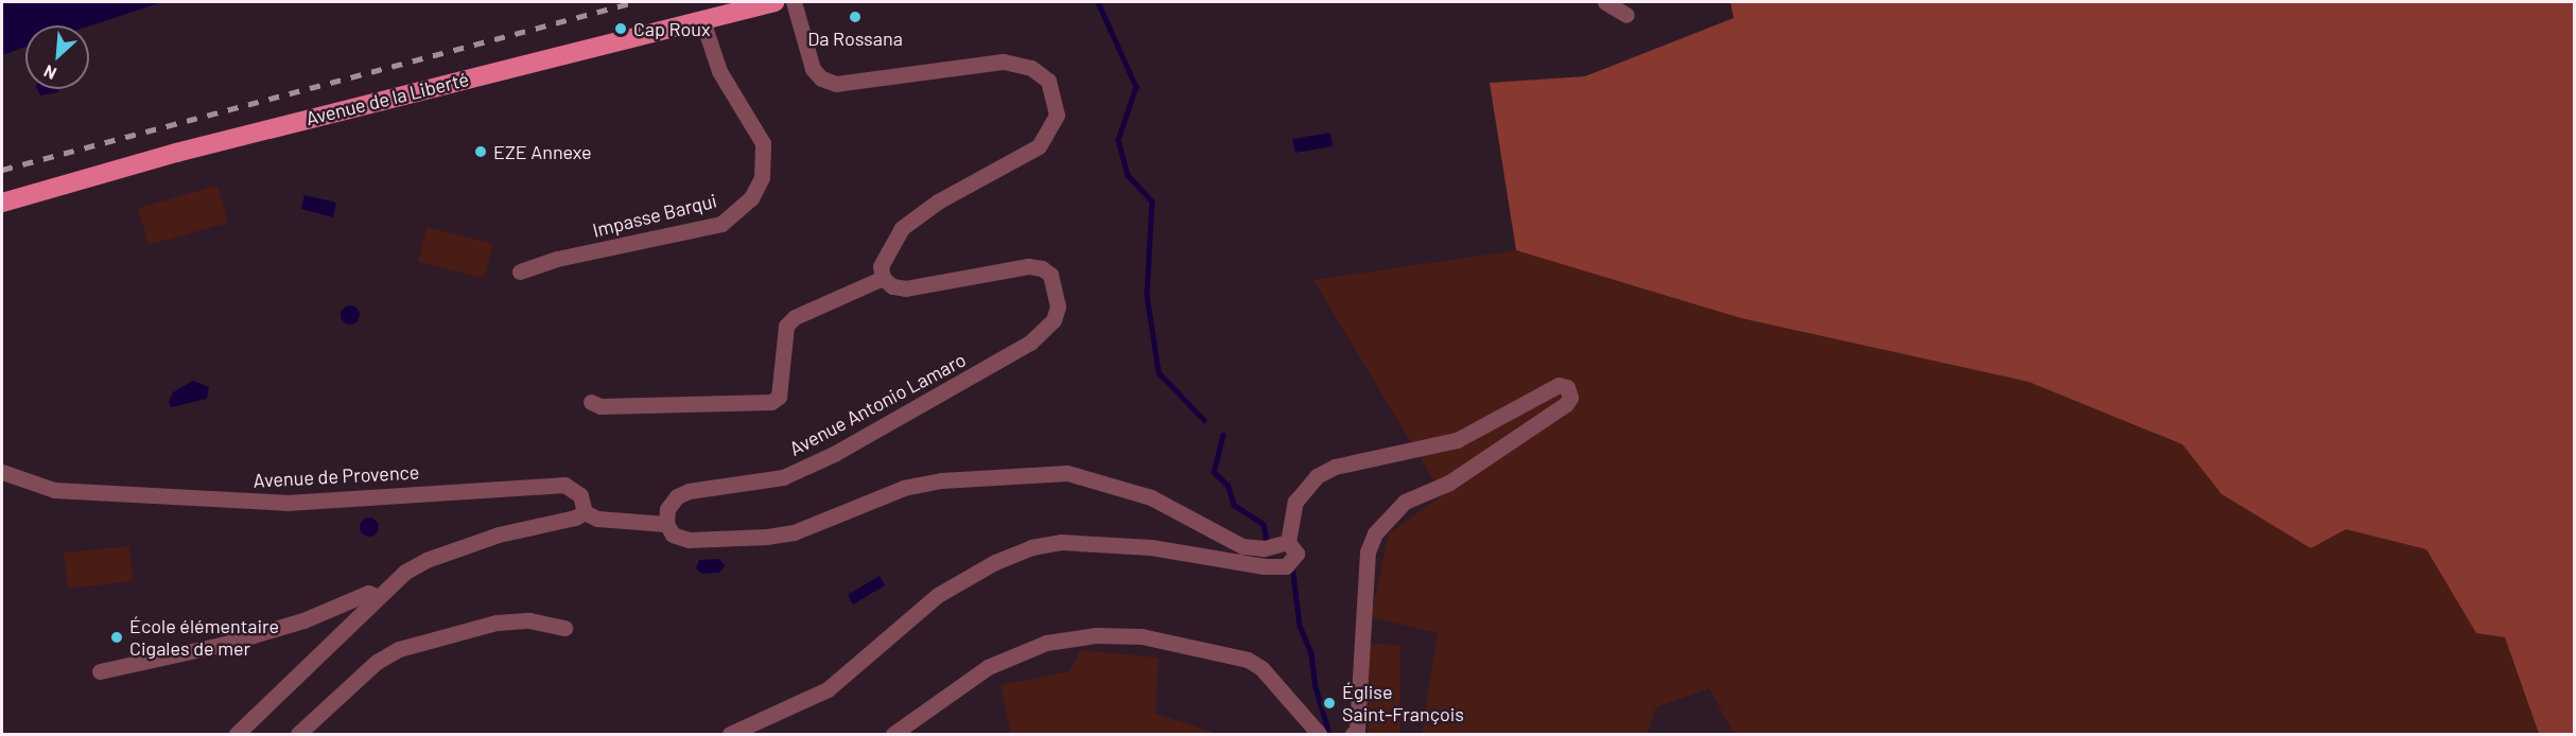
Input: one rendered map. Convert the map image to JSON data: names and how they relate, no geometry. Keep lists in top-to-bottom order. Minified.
{"streets":{"main road":["Avenue de la Liberté"],"street":["Impasse Barqui","Avenue Antonio Lamaro","Avenue de Provence"]},"crossings":[["Avenue de la Liberté","Impasse Barqui"]],"places":["Da Rossana","Cap Roux","EZE Annexe","École élémentaire Cigales de mer","Église Saint-François"],"north":"bottom left"}
